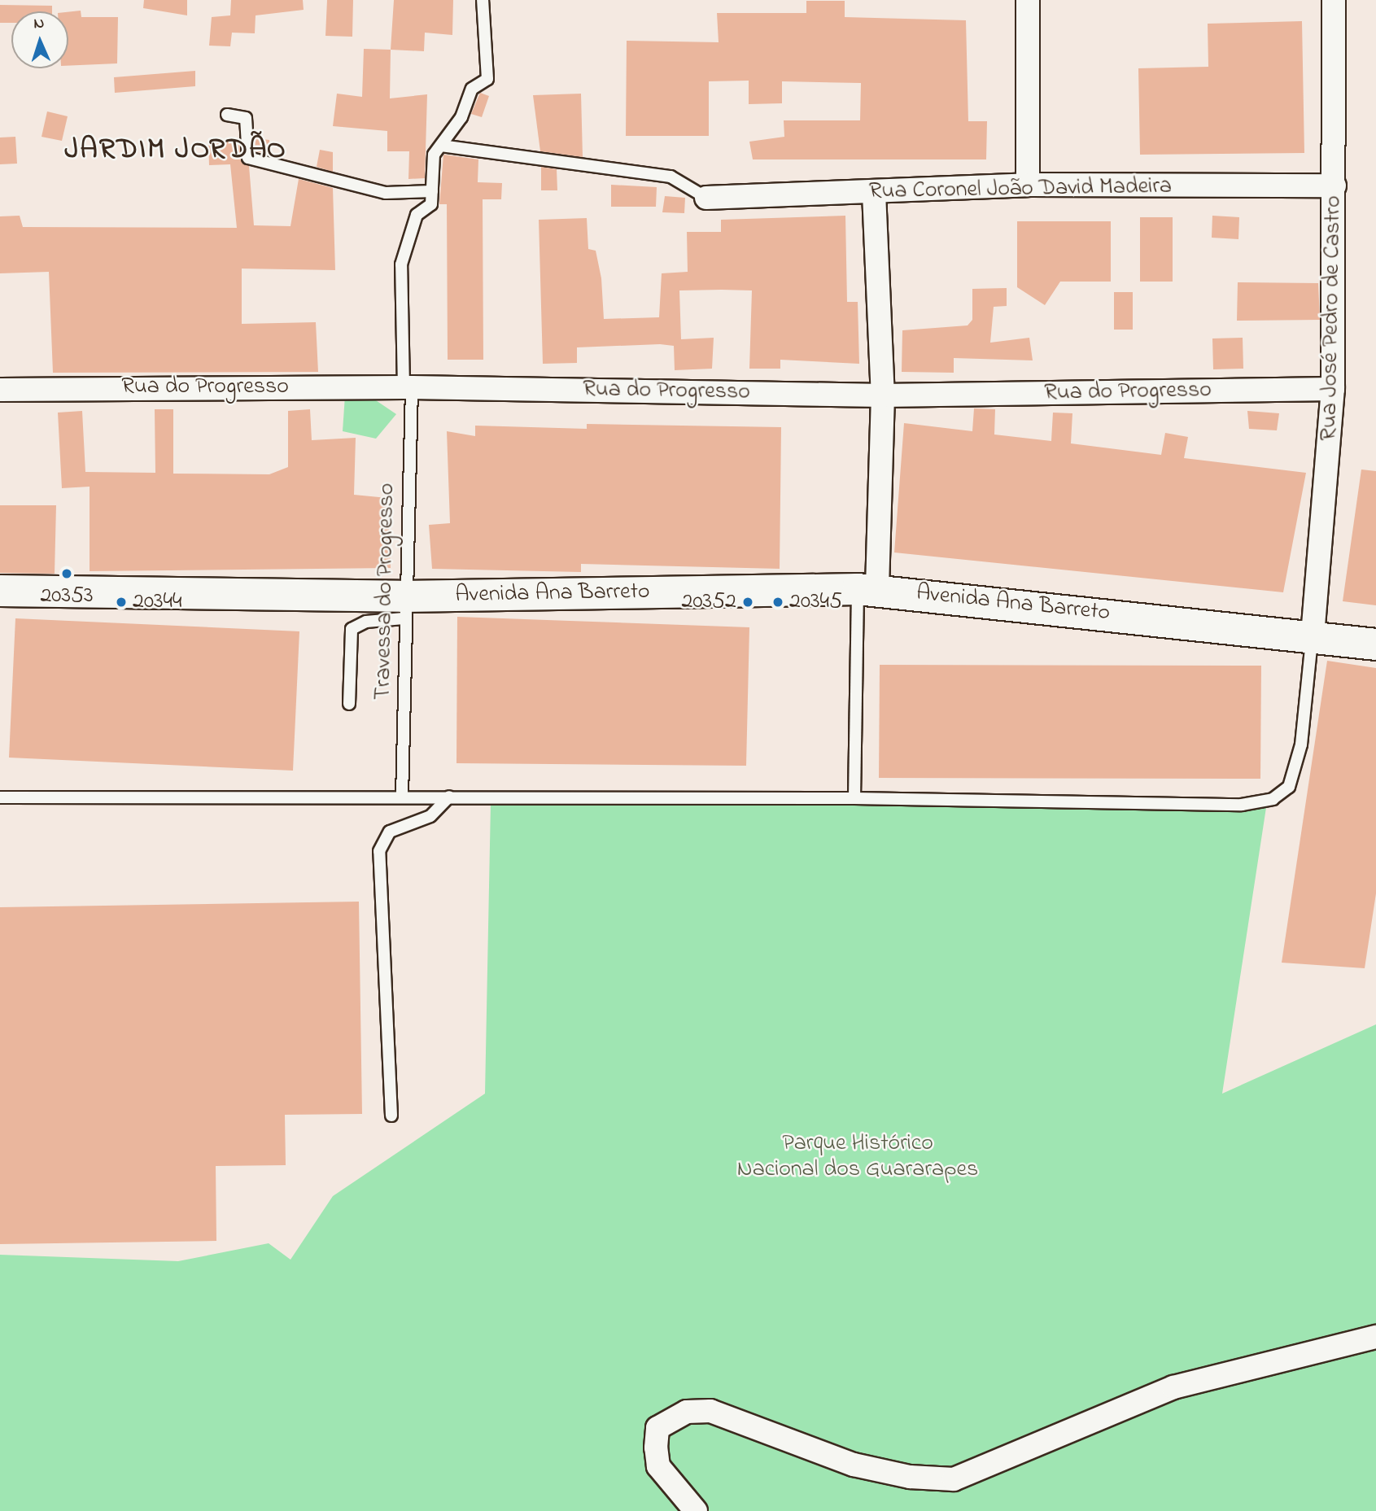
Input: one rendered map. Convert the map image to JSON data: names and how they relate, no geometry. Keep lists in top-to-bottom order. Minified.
{"streets":{"street":["Rua Coronel João David Madeira","Rua José Pedro de Castro","Rua do Progresso","Avenida Ana Barreto"],"lane":["Travessa do Progresso"]},"crossings":[["Rua Coronel João David Madeira","Rua José Pedro de Castro"],["Rua José Pedro de Castro","Rua do Progresso"],["Rua José Pedro de Castro","Avenida Ana Barreto"],["Rua do Progresso","Travessa do Progresso"],["Travessa do Progresso","Avenida Ana Barreto"]],"districts":["JARDIM JORDÃO"],"parks":["Parque Histórico Nacional dos Guararapes"],"places":["20353","20344","20352","20345"],"north":"top"}
